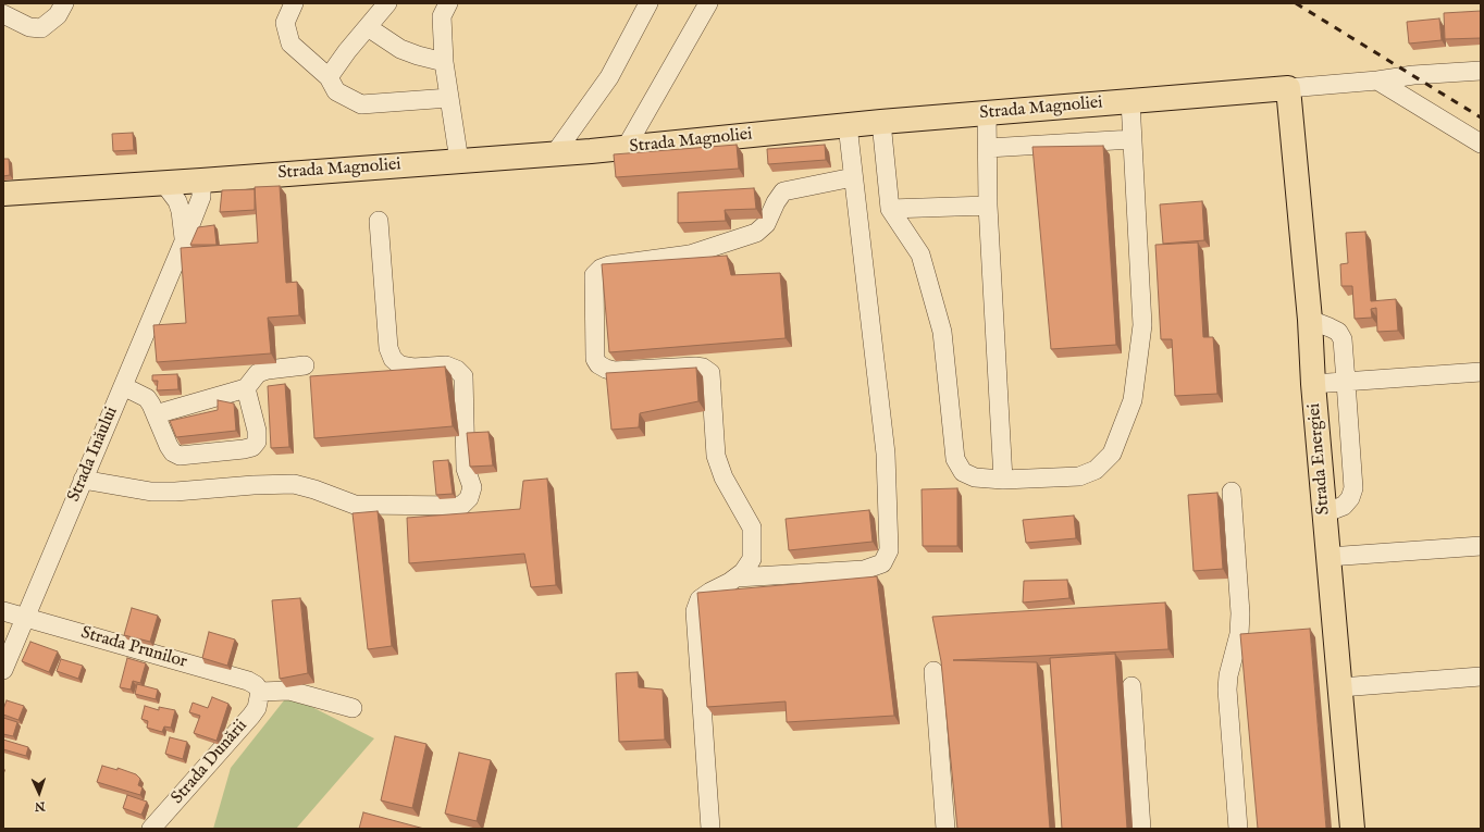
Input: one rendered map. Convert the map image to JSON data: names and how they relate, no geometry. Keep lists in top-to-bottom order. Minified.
{"streets":{"main road":["Strada Magnoliei","Strada Energiei"],"street":["Strada Inăului","Strada Prunilor","Strada Dunării"]},"crossings":[["Strada Magnoliei","Strada Inăului"],["Strada Magnoliei","Strada Energiei"],["Strada Inăului","Strada Prunilor"],["Strada Prunilor","Strada Dunării"]],"north":"bottom"}
